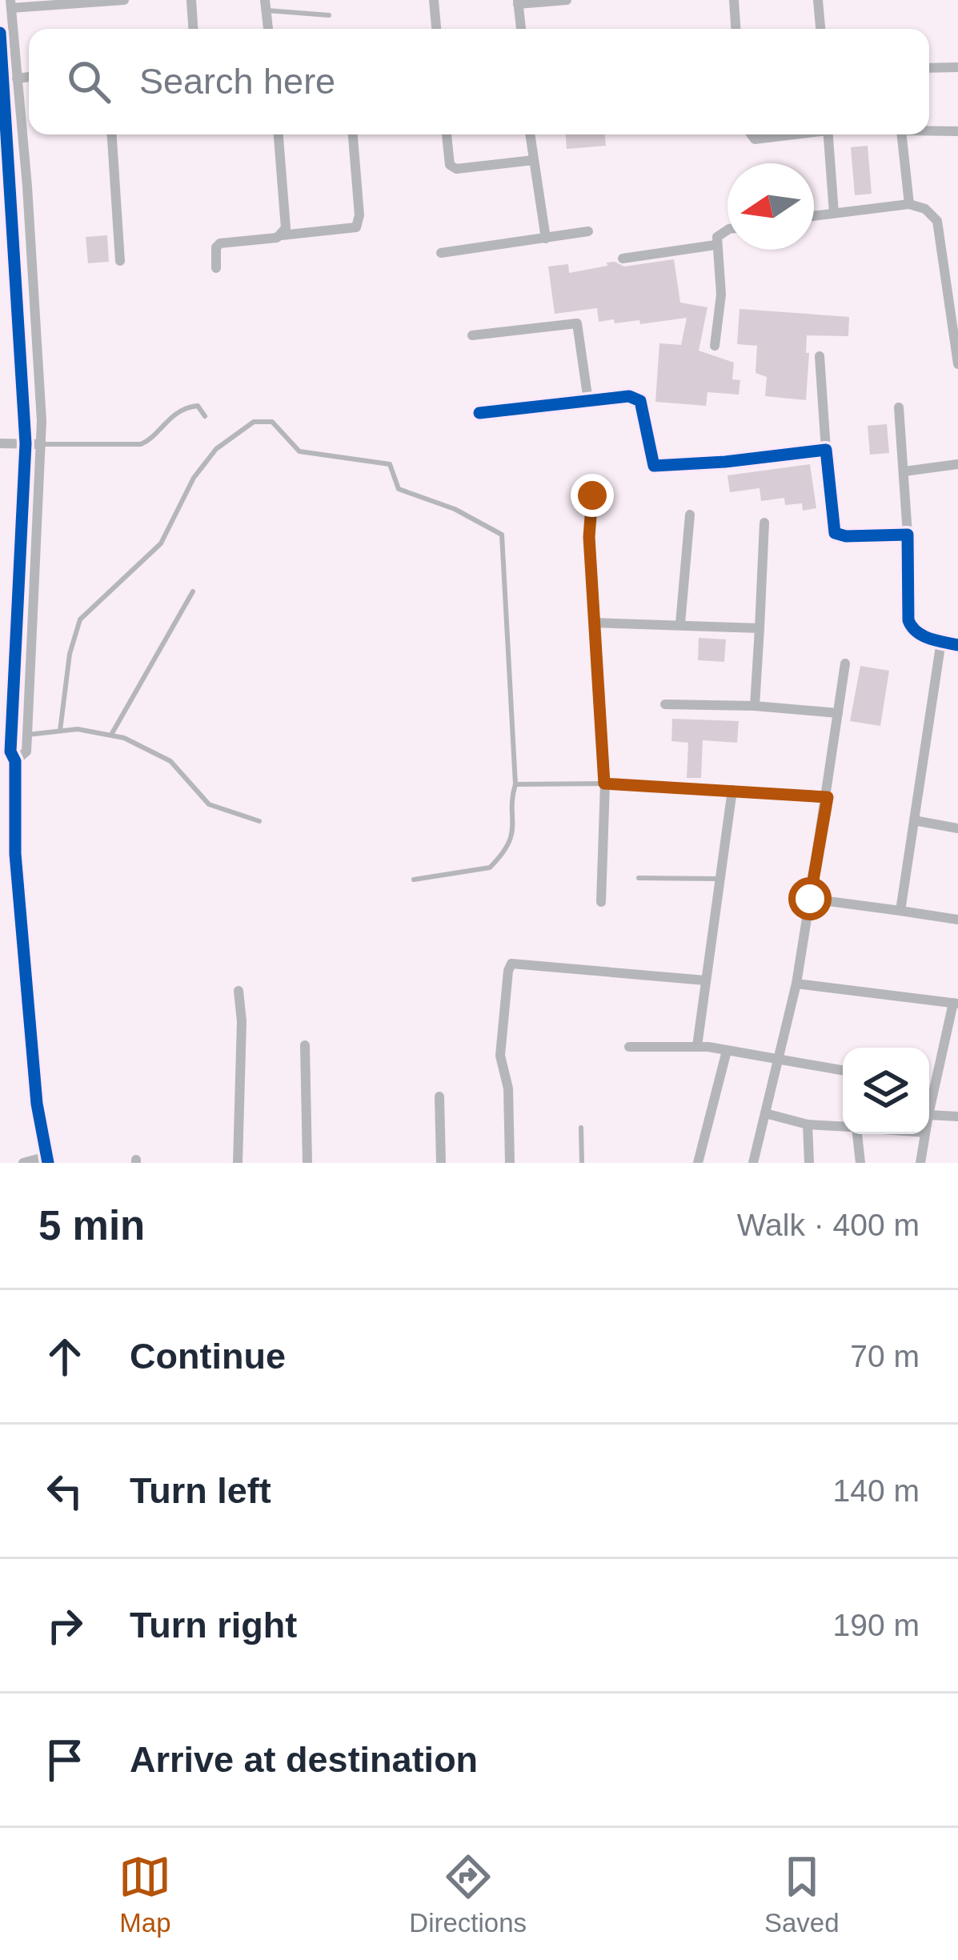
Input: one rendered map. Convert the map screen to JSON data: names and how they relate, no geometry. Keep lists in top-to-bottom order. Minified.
{"north":"left","page":{"search":"Search here","heading":["5 min","Walk · 400 m"],"list":[["Continue","70 m"],["Turn left","140 m"],["Turn right","190 m"],"Arrive at destination"],"nav":["Map","Directions","Saved"]}}
